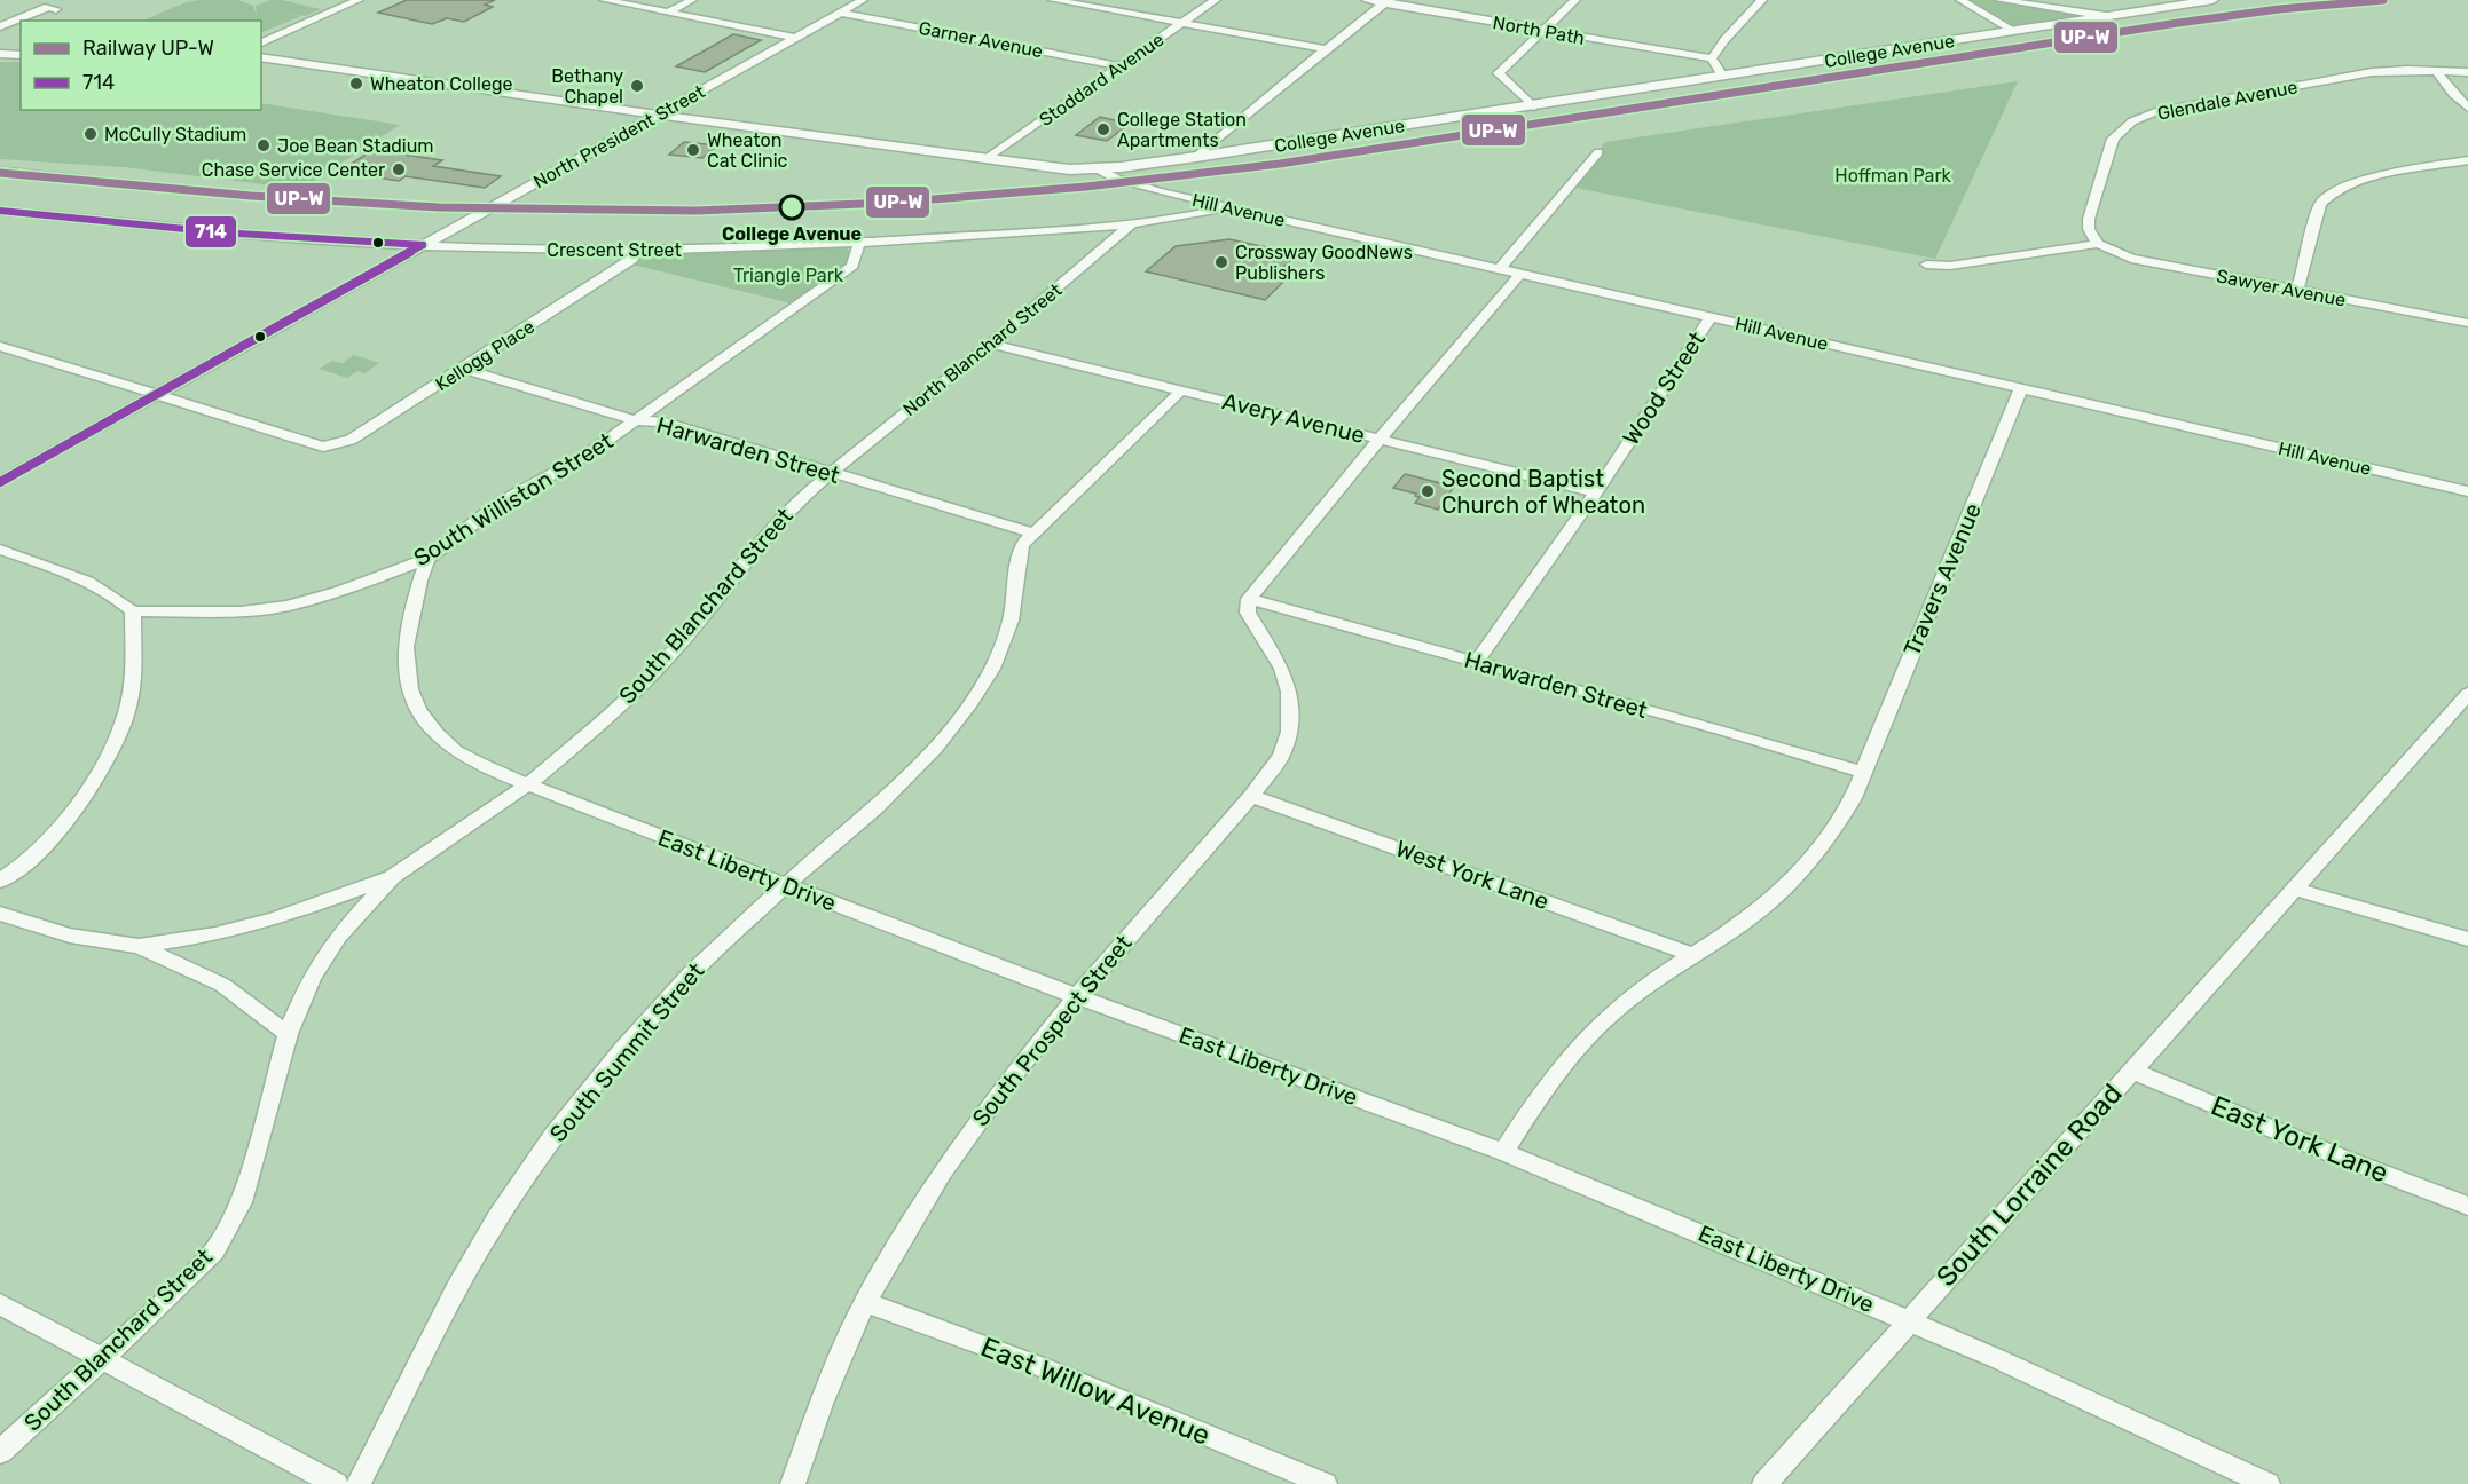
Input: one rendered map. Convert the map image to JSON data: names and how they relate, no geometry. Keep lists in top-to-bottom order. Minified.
{"streets":{"street":["North Path","Garner Avenue","College Avenue","Stoddard Avenue","Glendale Avenue","North President Street","Hill Avenue","Crescent Street","Sawyer Avenue","North Blanchard Street","Kellogg Place","Wood Street","Avery Avenue","Harwarden Street","South Williston Street","Travers Avenue","South Blanchard Street","East Liberty Drive","West York Lane","South Prospect Street","South Summit Street","East York Lane","South Lorraine Road","East Willow Avenue"]},"crossings":[["Garner Avenue","Stoddard Avenue"],["Garner Avenue","North President Street"],["College Avenue","Stoddard Avenue"],["College Avenue","North President Street"],["College Avenue","Hill Avenue"],["Glendale Avenue","Sawyer Avenue"],["North President Street","Crescent Street"],["North President Street","Kellogg Place"],["Hill Avenue","Crescent Street"],["Hill Avenue","Wood Street"],["Hill Avenue","Travers Avenue"],["Crescent Street","North Blanchard Street"],["Crescent Street","Kellogg Place"],["Crescent Street","South Williston Street"],["North Blanchard Street","Avery Avenue"],["North Blanchard Street","Harwarden Street"],["North Blanchard Street","South Blanchard Street"],["Kellogg Place","Harwarden Street"],["Wood Street","Avery Avenue"],["Wood Street","Harwarden Street"],["Avery Avenue","South Summit Street"],["Harwarden Street","South Williston Street"],["Harwarden Street","Travers Avenue"],["Harwarden Street","South Blanchard Street"],["Harwarden Street","South Prospect Street"],["Harwarden Street","South Summit Street"],["South Williston Street","East Liberty Drive"],["Travers Avenue","East Liberty Drive"],["Travers Avenue","West York Lane"],["South Blanchard Street","East Liberty Drive"],["East Liberty Drive","South Prospect Street"],["East Liberty Drive","South Summit Street"],["East Liberty Drive","South Lorraine Road"],["West York Lane","South Prospect Street"],["South Prospect Street","East Willow Avenue"],["East York Lane","South Lorraine Road"]],"parks":["Hoffman Park","Triangle Park"],"places":["Wheaton College","Bethany Chapel","College Station Apartments","McCully Stadium","Joe Bean Stadium","Wheaton Cat Clinic","Chase Service Center","College Avenue","Crossway GoodNews Publishers","Second Baptist Church of Wheaton"],"lines":["rail line UP-W","transit line 714"],"legend":["Railway UP-W","714"]}
